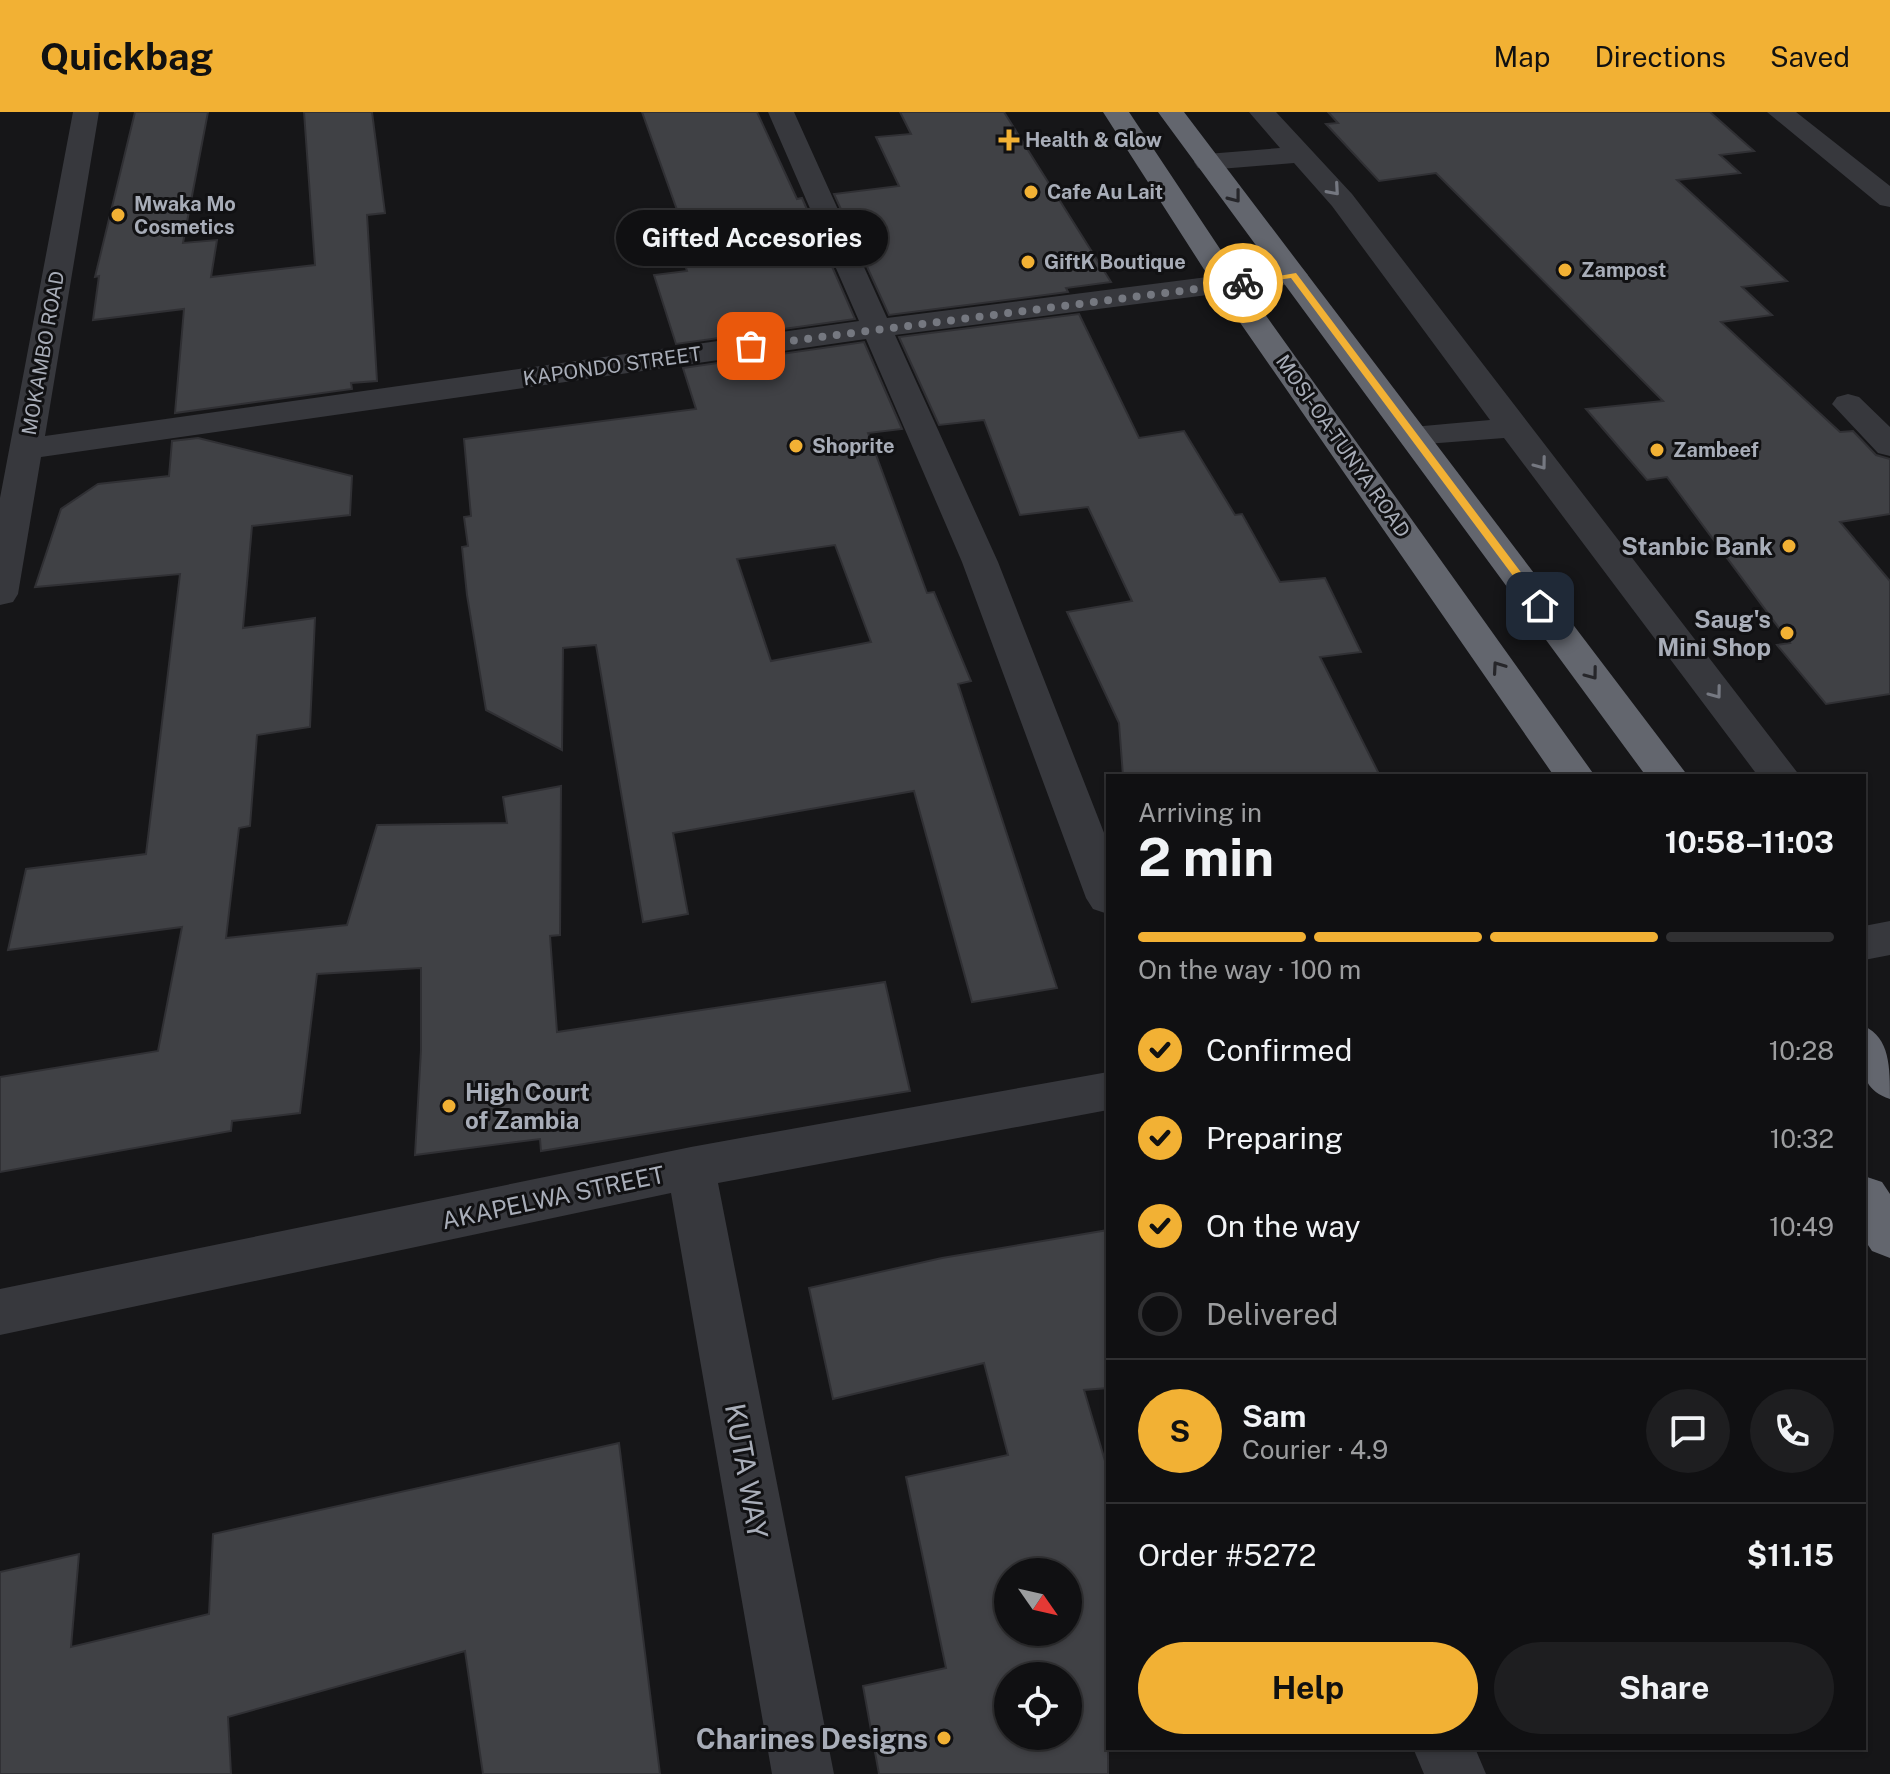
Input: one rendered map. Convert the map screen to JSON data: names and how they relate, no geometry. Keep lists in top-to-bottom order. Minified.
{"streets":{"highway":["MOSI-OA-TUNYA ROAD"],"street":["MOKAMBO ROAD","KAPONDO STREET","AKAPELWA STREET","KUTA WAY"]},"crossings":[["MOKAMBO ROAD","KAPONDO STREET"],["KAPONDO STREET","MOSI-OA-TUNYA ROAD"],["AKAPELWA STREET","KUTA WAY"]],"places":{"health":["Health & Glow"],"other":["Cafe Au Lait","Mwaka Mo Cosmetics","GiftK Boutique","Zampost","Gifted Accesories","Shoprite","Zambeef","Stanbic Bank","Saug's Mini Shop","High Court of Zambia","Charines Designs"]},"north":"bottom right","page":{"header":"Quickbag","nav":["Map","Directions","Saved"],"bubble":"Gifted Accesories","heading":["2 min","Arriving in","10:58–11:03"],"panel":["Sam","Courier · 4.9","Order #5272","$11.15"],"bar":"On the way · 100 m","list":[["Confirmed","10:28"],["Preparing","10:32"],["On the way","10:49"],"Delivered"],"round":"S","buttons":["Help","Share"]}}
